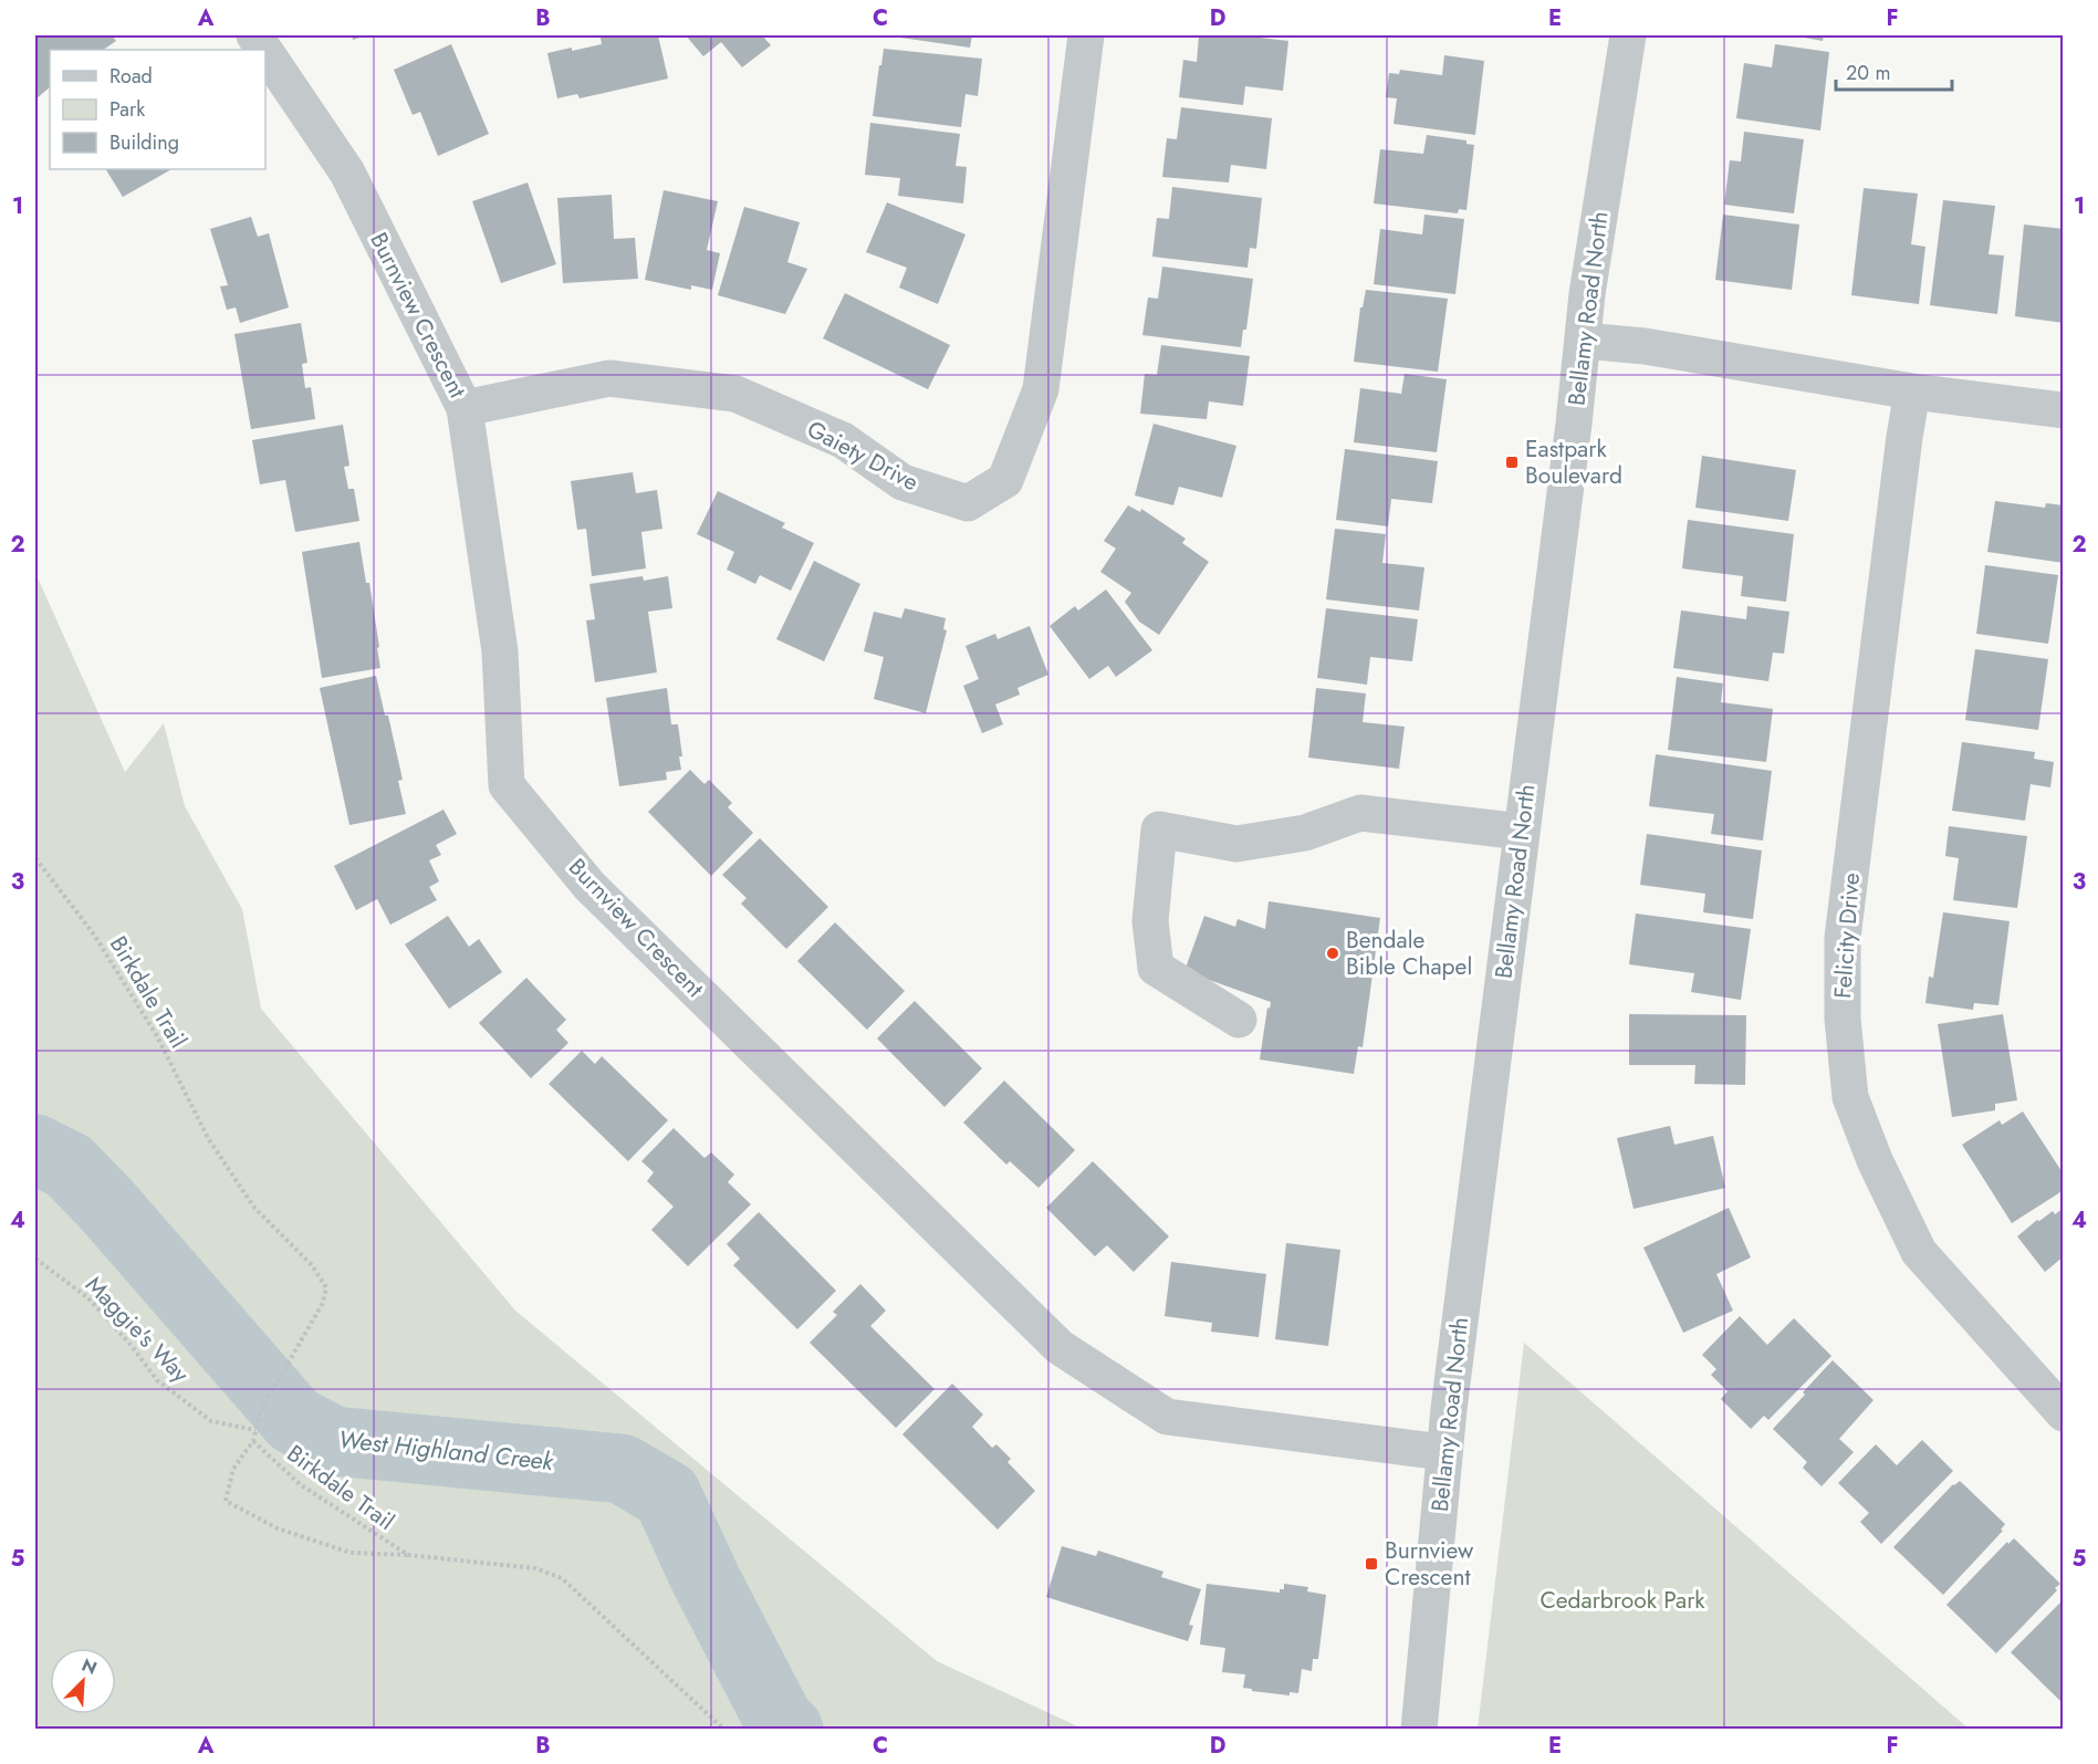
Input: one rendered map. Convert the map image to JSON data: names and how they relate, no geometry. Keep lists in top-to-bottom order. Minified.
{"streets":{"street":["Bellamy Road North","Burnview Crescent","Gaiety Drive","Felicity Drive"],"path":["Birkdale Trail","Maggie's Way"]},"crossings":[["Bellamy Road North","Burnview Crescent"],["Burnview Crescent","Gaiety Drive"],["Birkdale Trail","Maggie's Way"]],"water":["West Highland Creek"],"parks":["Cedarbrook Park"],"places":{"transit":["Eastpark Boulevard","Burnview Crescent"],"other":["Bendale Bible Chapel"]},"legend":["Road","Park","Building"],"scale_bar":"20 m","north":"top right","grid":{"columns":["A","B","C","D","E","F"],"rows":["1","2","3","4","5"]}}
